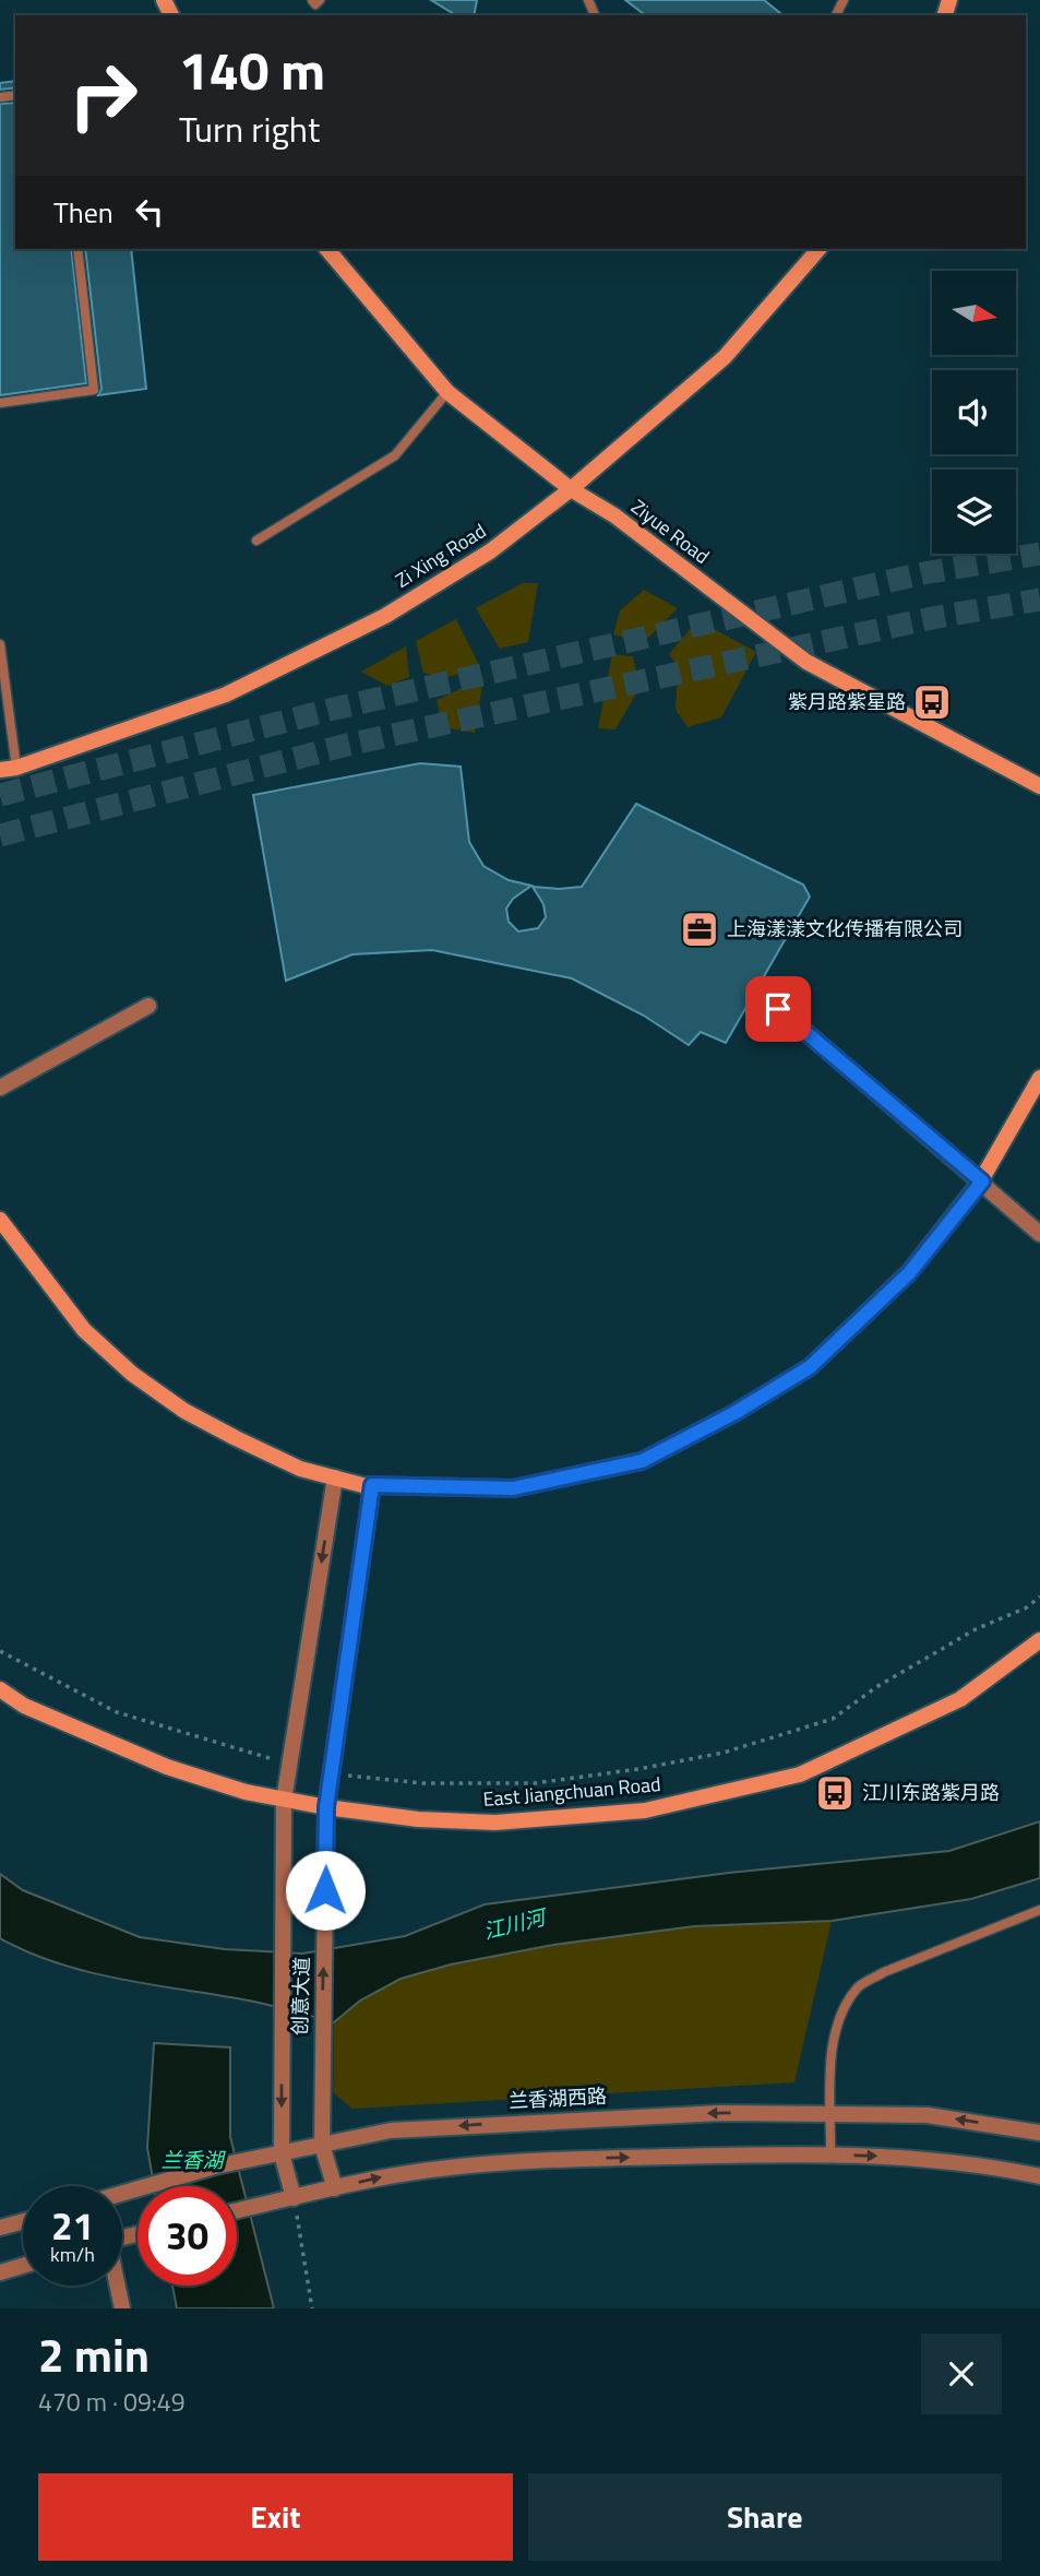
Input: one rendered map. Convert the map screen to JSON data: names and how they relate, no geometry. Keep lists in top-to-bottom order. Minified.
{"streets":{"street":["Ziyue Road","Zi Xing Road","East Jiangchuan Road","创意大道","兰香湖西路"]},"crossings":[["Ziyue Road","Zi Xing Road"],["East Jiangchuan Road","创意大道"],["创意大道","兰香湖西路"]],"water":["江川河","兰香湖"],"places":{"bus stop":["紫月路紫星路","江川东路紫月路"],"office":["上海漾漾文化传播有限公司"]},"north":"right","page":{"turn":["140 m","Turn right"],"then":"Then","speed":"21 km/h","limit":"30","heading":["2 min","470 m · 09:49"],"buttons":["Exit","Share"]}}
